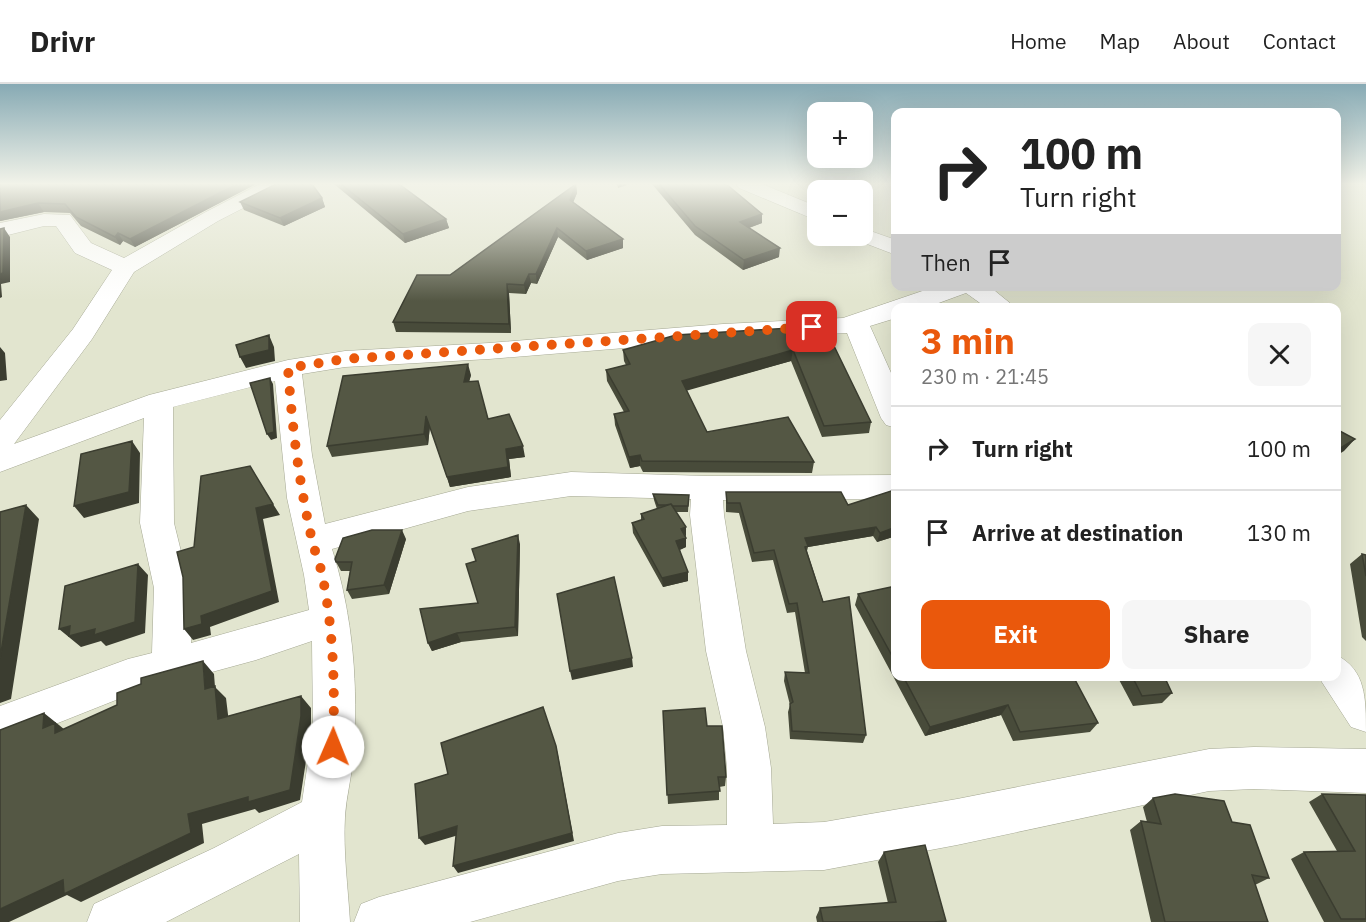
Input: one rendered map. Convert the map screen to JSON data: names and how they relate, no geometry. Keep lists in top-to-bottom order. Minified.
{"page":{"header":"Drivr","nav":["Home","Map","About","Contact"],"map_buttons":["+","−"],"turn":["100 m","Turn right"],"then":"Then","heading":["3 min","230 m · 21:45"],"list":[{"name":"Turn right","value":"100 m"},{"name":"Arrive at destination","value":"130 m"}],"buttons":["Exit","Share"]}}
